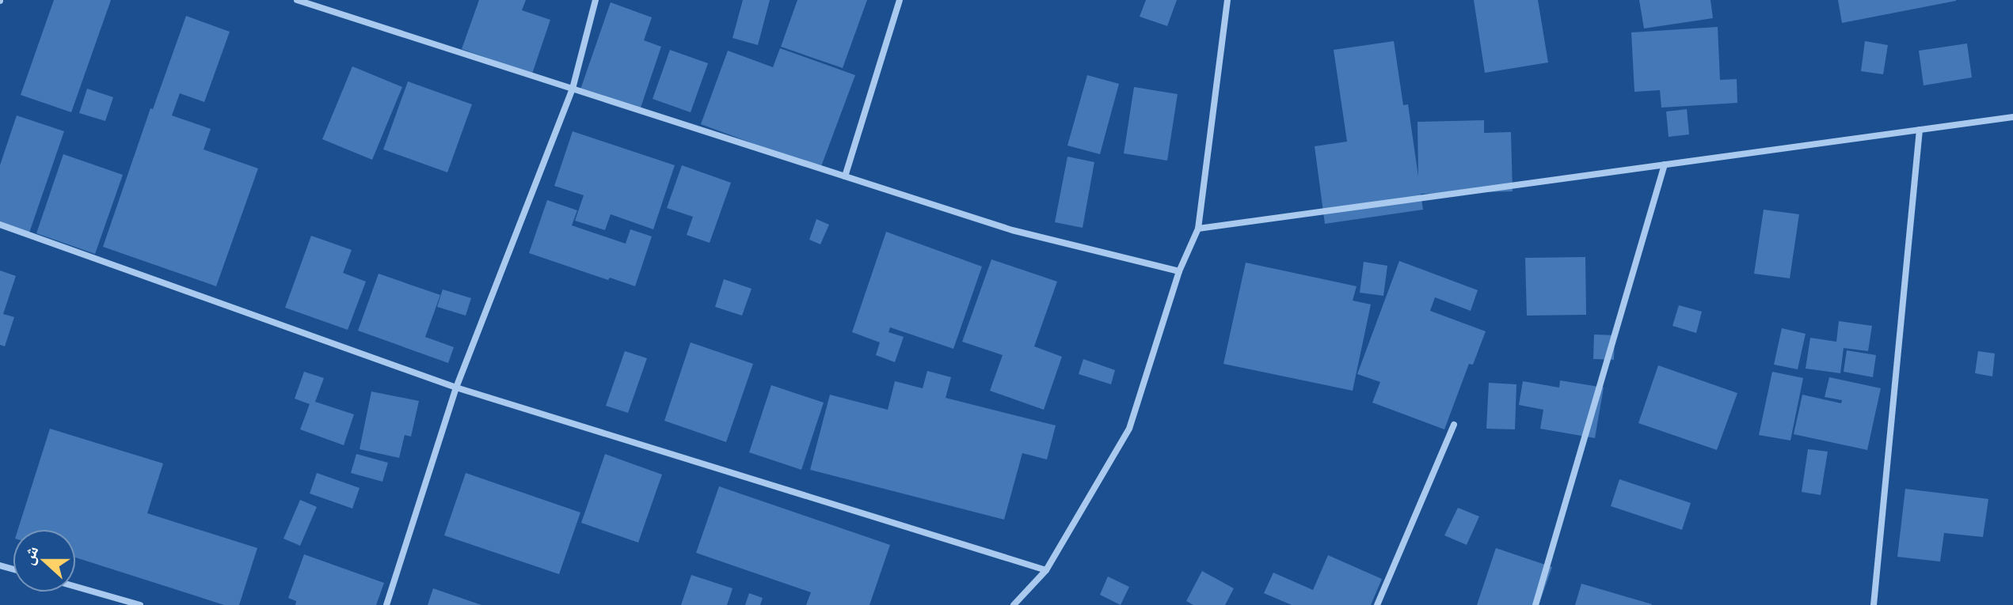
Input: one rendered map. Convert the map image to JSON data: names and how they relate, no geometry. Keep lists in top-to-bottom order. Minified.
{"north":"left"}
